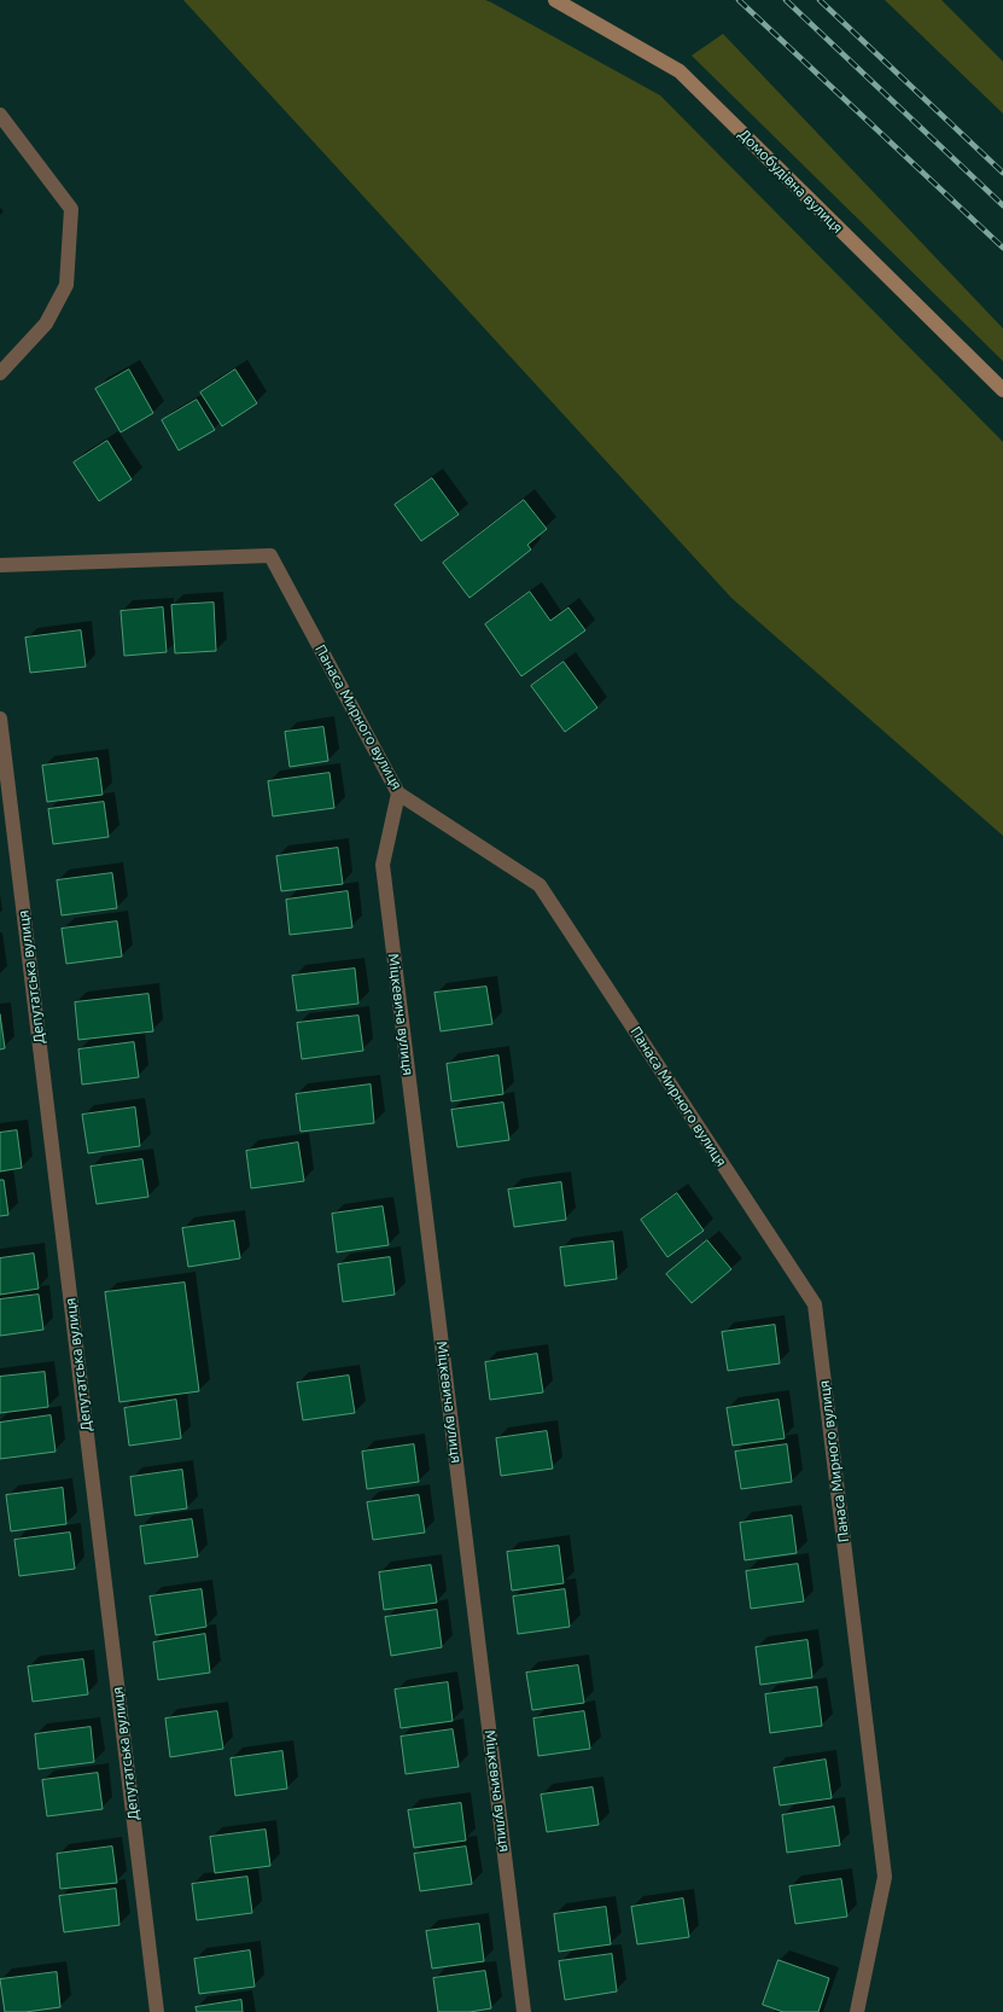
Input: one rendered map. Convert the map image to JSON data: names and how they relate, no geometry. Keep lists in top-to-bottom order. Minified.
{"streets":{"street":["Домобудівна вулиця","Панаса Мирного вулиця","Депутатська вулиця","Міцкевича вулиця"]},"crossings":[["Панаса Мирного вулиця","Міцкевича вулиця"]]}
